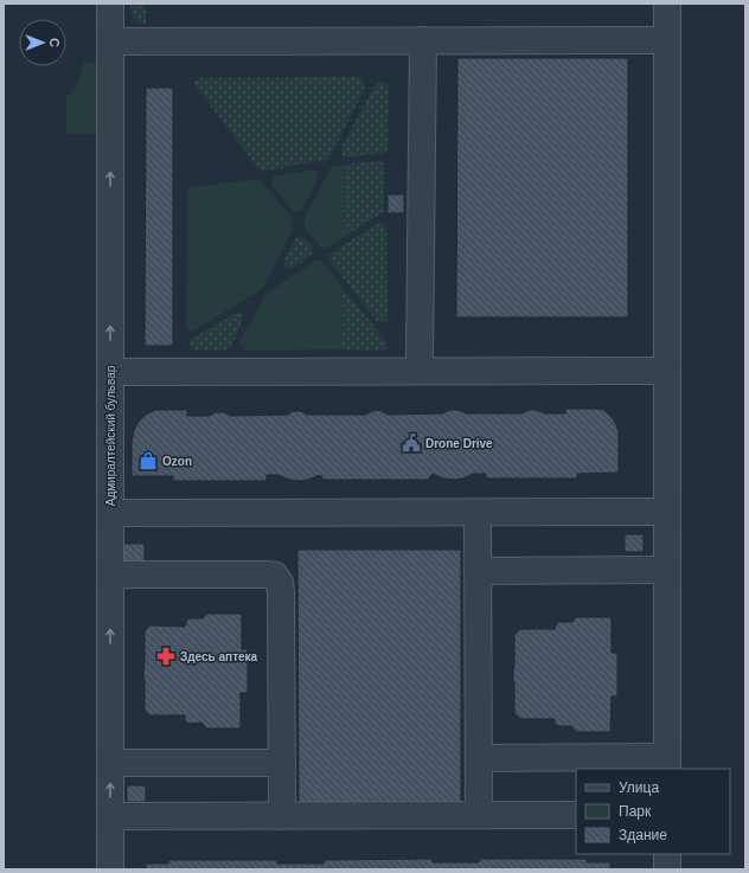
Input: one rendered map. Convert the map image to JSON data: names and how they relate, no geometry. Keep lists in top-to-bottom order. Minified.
{"streets":{"street":["Адмиралтейский бульвар"]},"one_way":["Адмиралтейский бульвар"],"places":{"public building":["Drone Drive"],"shop":["Ozon"],"pharmacy":["Здесь аптека"]},"legend":["Улица","Парк","Здание"],"north":"right"}
